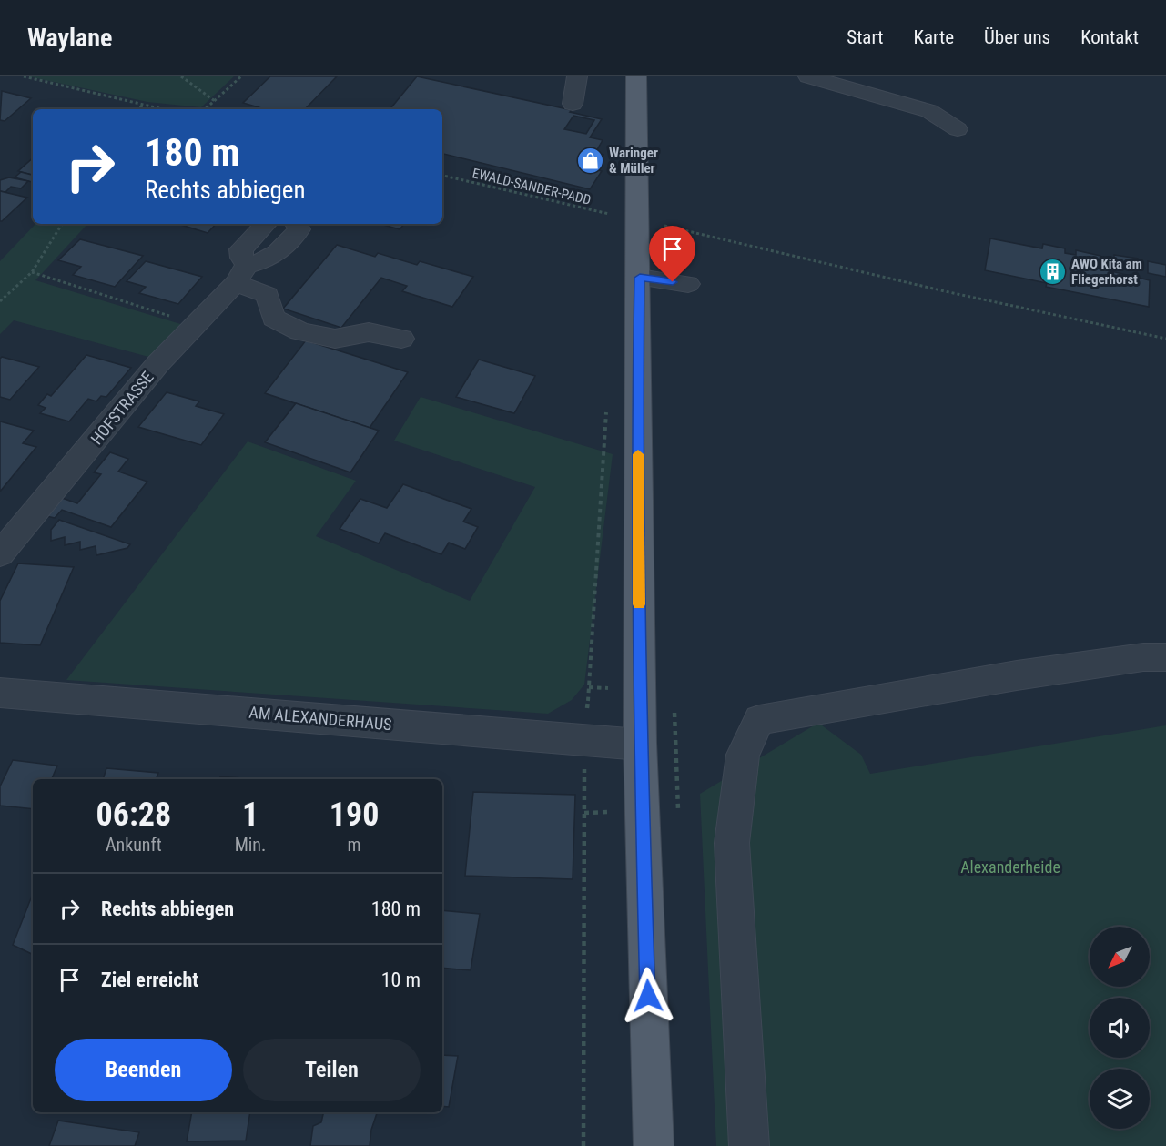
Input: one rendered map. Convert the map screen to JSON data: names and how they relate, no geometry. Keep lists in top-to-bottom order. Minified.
{"streets":{"street":["HOFSTRASSE","AM ALEXANDERHAUS"],"path":["EWALD-SANDER-PADD"]},"parks":["Alexanderheide"],"places":{"shop":["Waringer & Müller"],"building":["AWO Kita am Fliegerhorst"]},"north":"bottom left","page":{"header":"Waylane","nav":["Start","Karte","Über uns","Kontakt"],"turn":["180 m","Rechts abbiegen"],"eta":["06:28","Ankunft","1","Min.","190","m"],"list":[{"name":"Rechts abbiegen","value":"180 m"},{"name":"Ziel erreicht","value":"10 m"}],"buttons":["Beenden","Teilen"]}}
